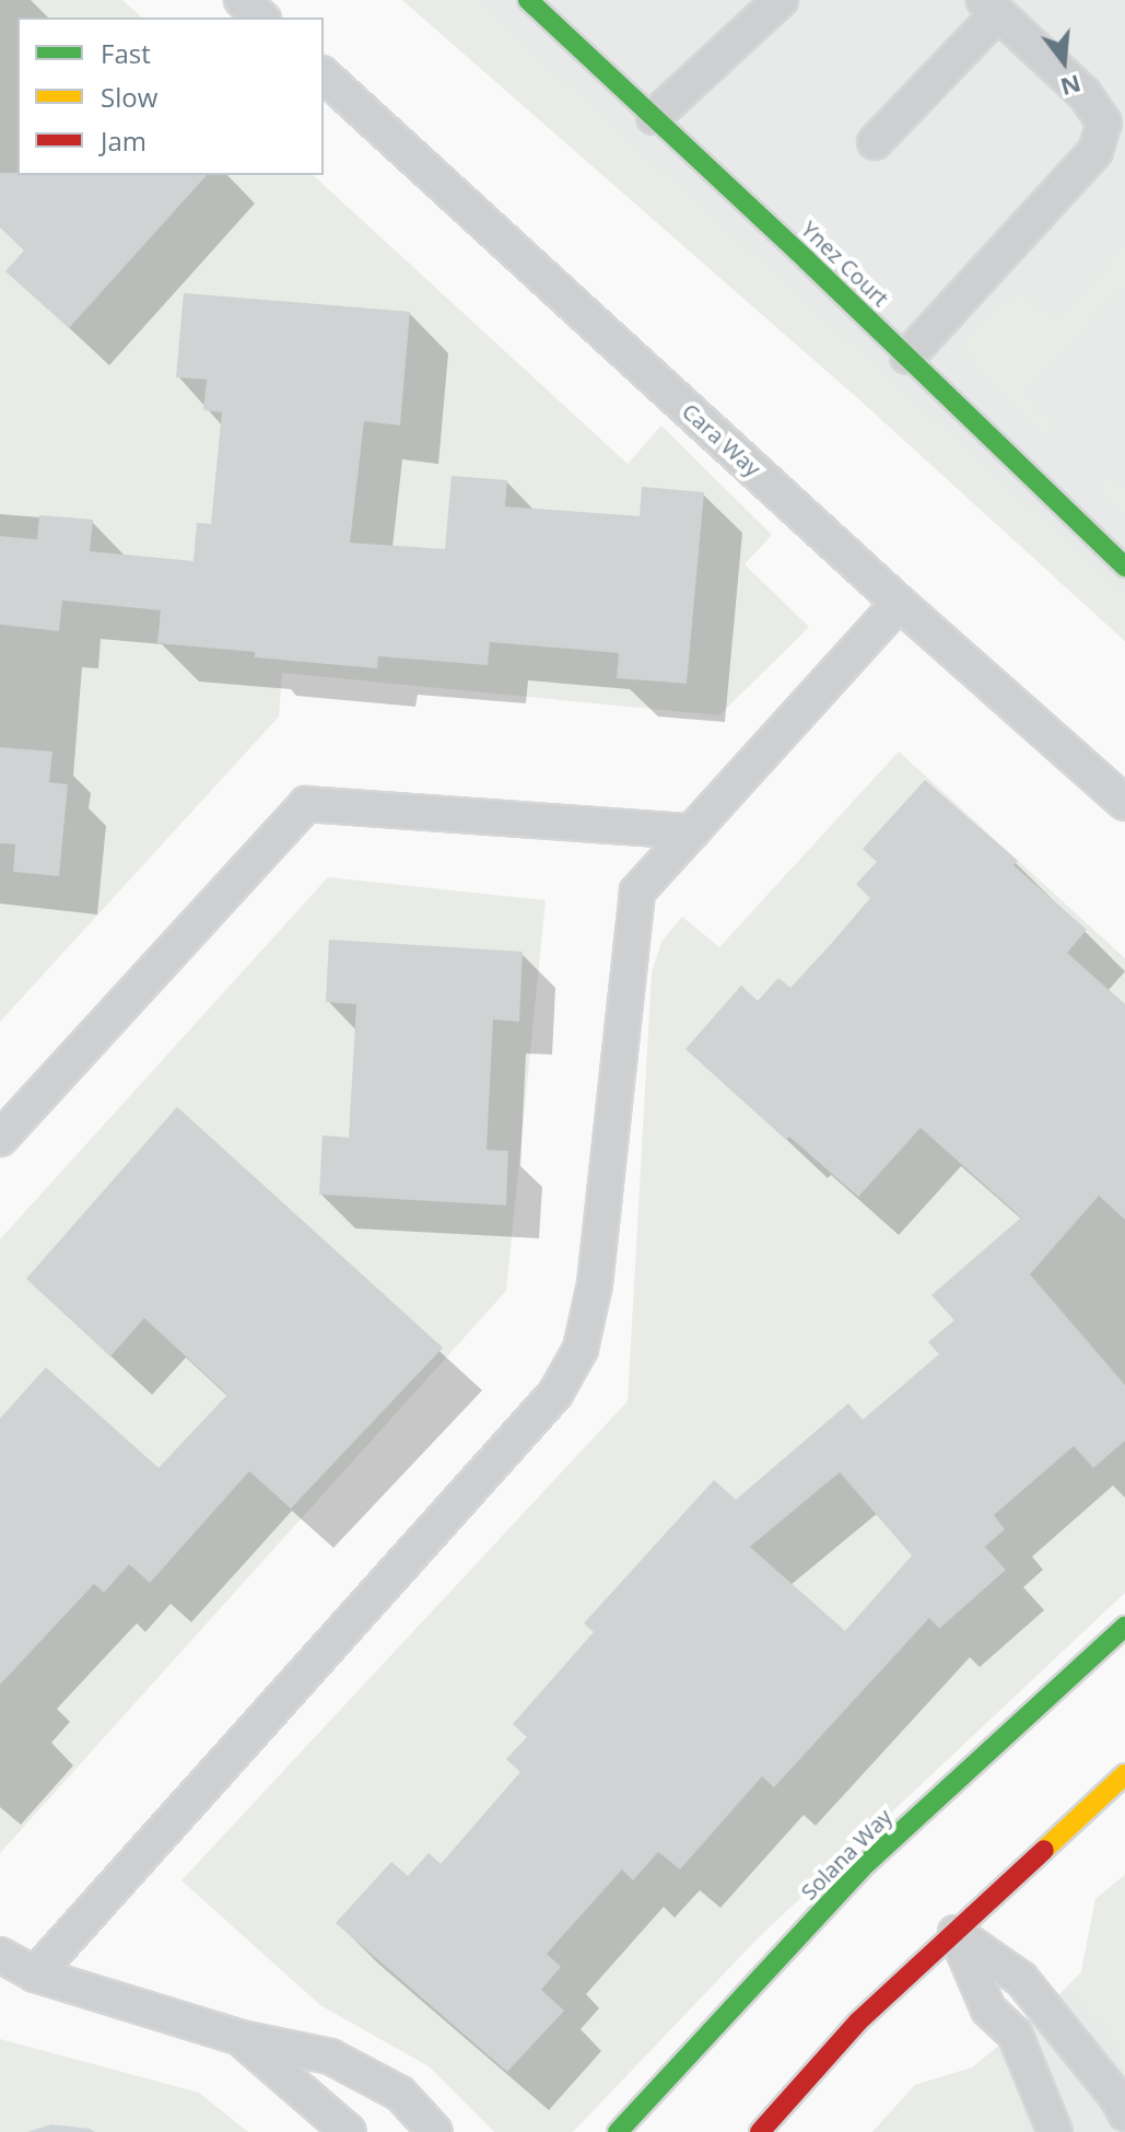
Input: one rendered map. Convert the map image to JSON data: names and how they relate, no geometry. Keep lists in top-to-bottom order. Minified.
{"streets":{"main road":["Ynez Court","Solana Way"],"lane":["Cara Way"]},"legend":["Fast","Slow","Jam"],"north":"bottom"}
